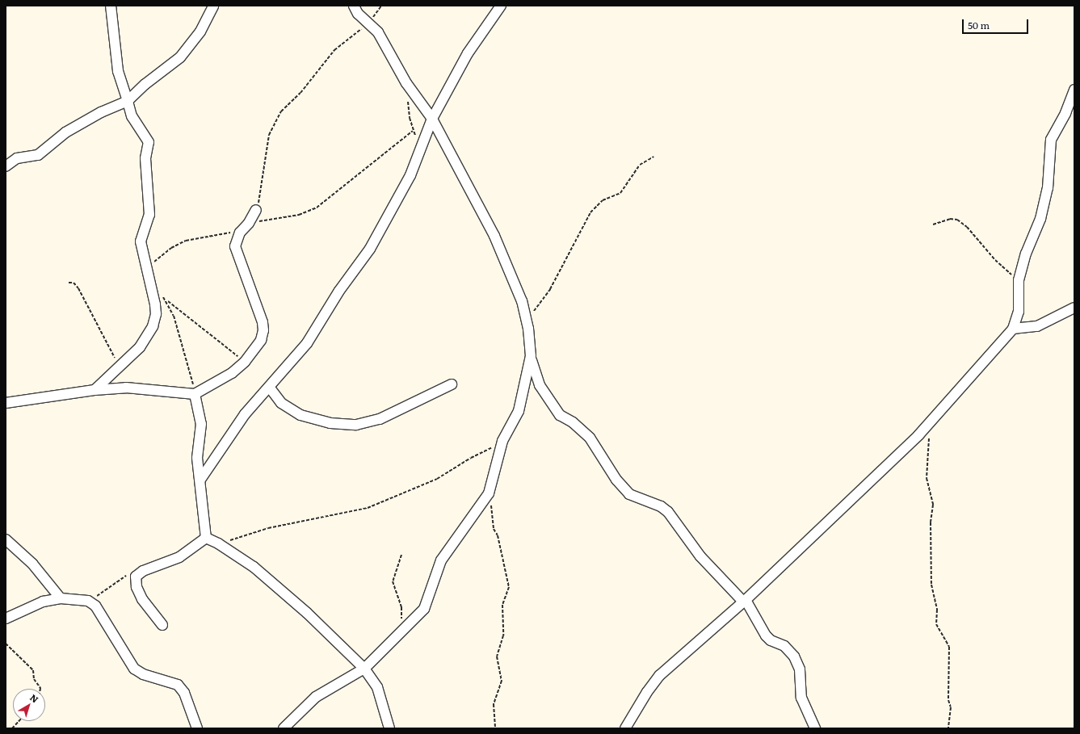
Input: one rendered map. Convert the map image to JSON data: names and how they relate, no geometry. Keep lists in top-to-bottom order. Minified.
{"scale_bar":"50 m","north":"top right"}
